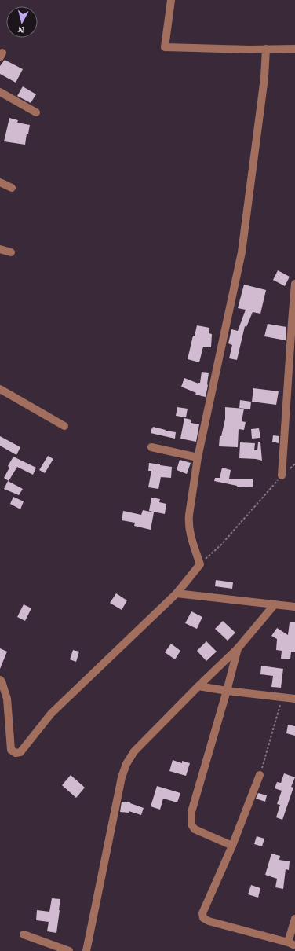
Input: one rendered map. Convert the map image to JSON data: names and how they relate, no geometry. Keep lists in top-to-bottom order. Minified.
{"north":"bottom"}
